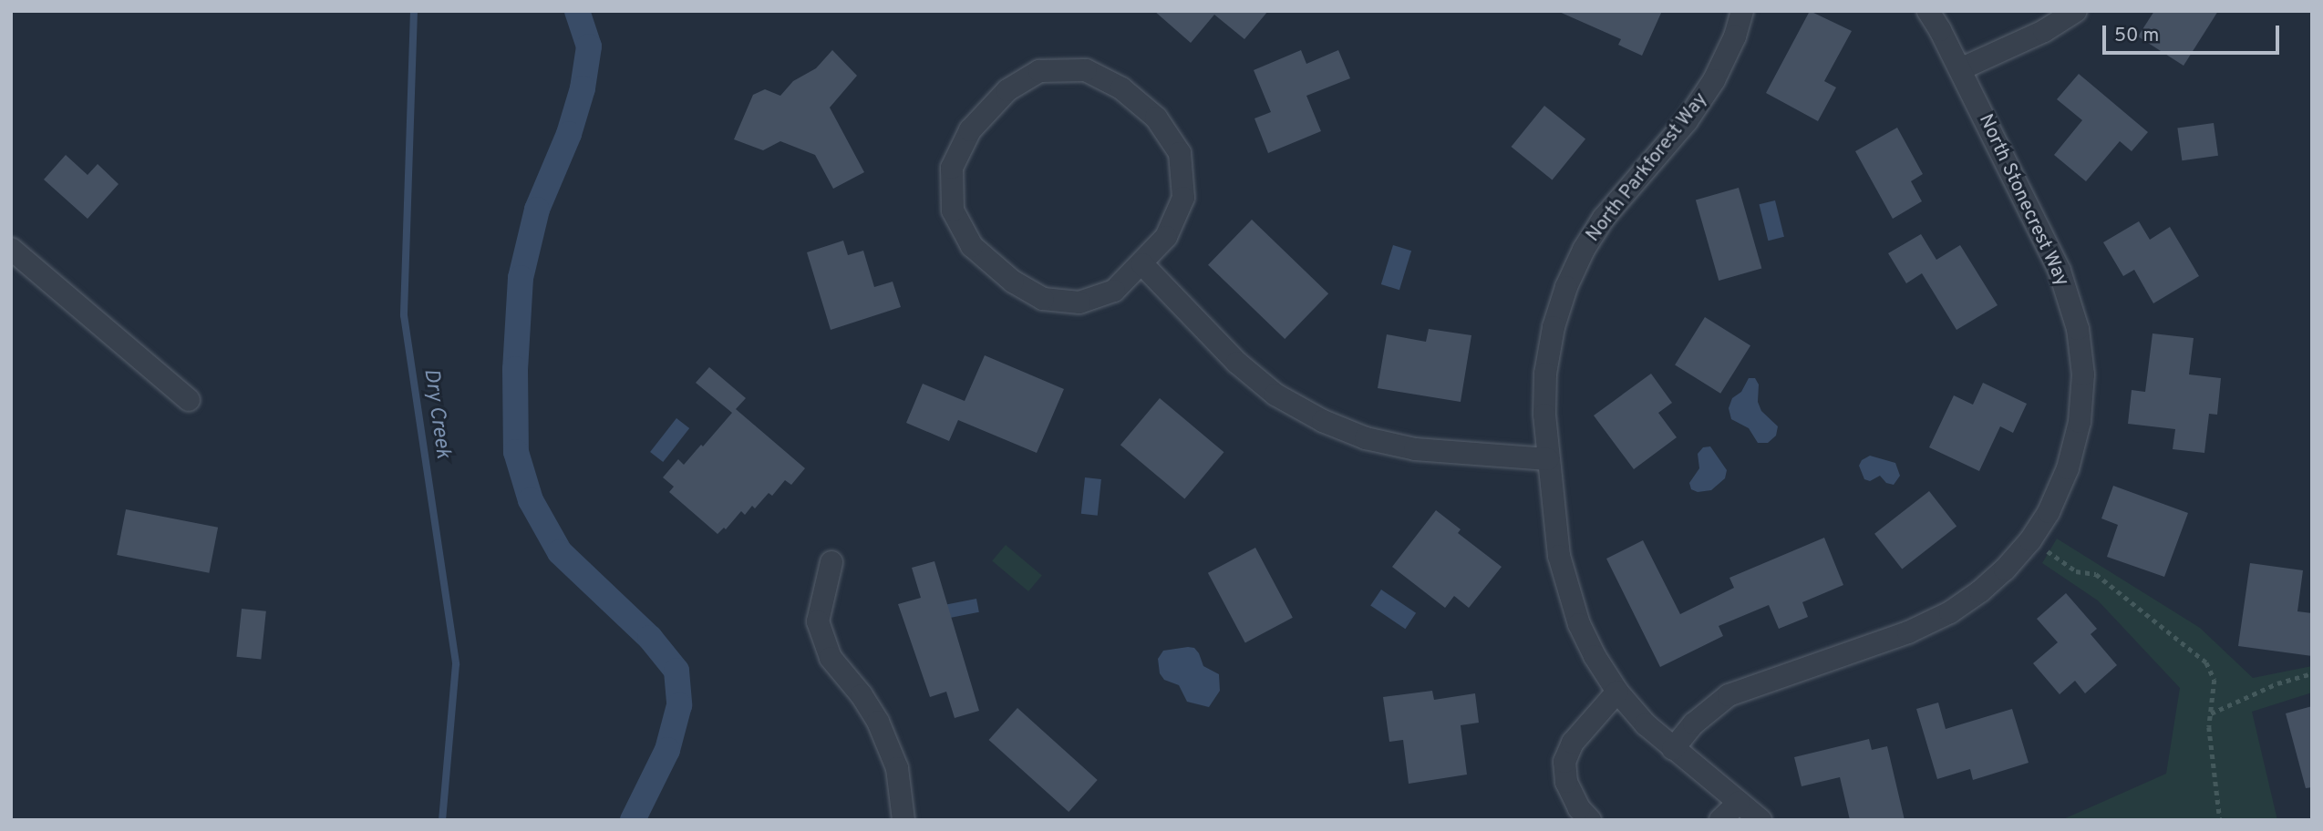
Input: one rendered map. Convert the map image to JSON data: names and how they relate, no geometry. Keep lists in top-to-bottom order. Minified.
{"streets":{"street":["North Parkforest Way","North Stonecrest Way"]},"crossings":[["North Parkforest Way","North Stonecrest Way"]],"water":["Dry Creek"],"scale_bar":"50 m"}
